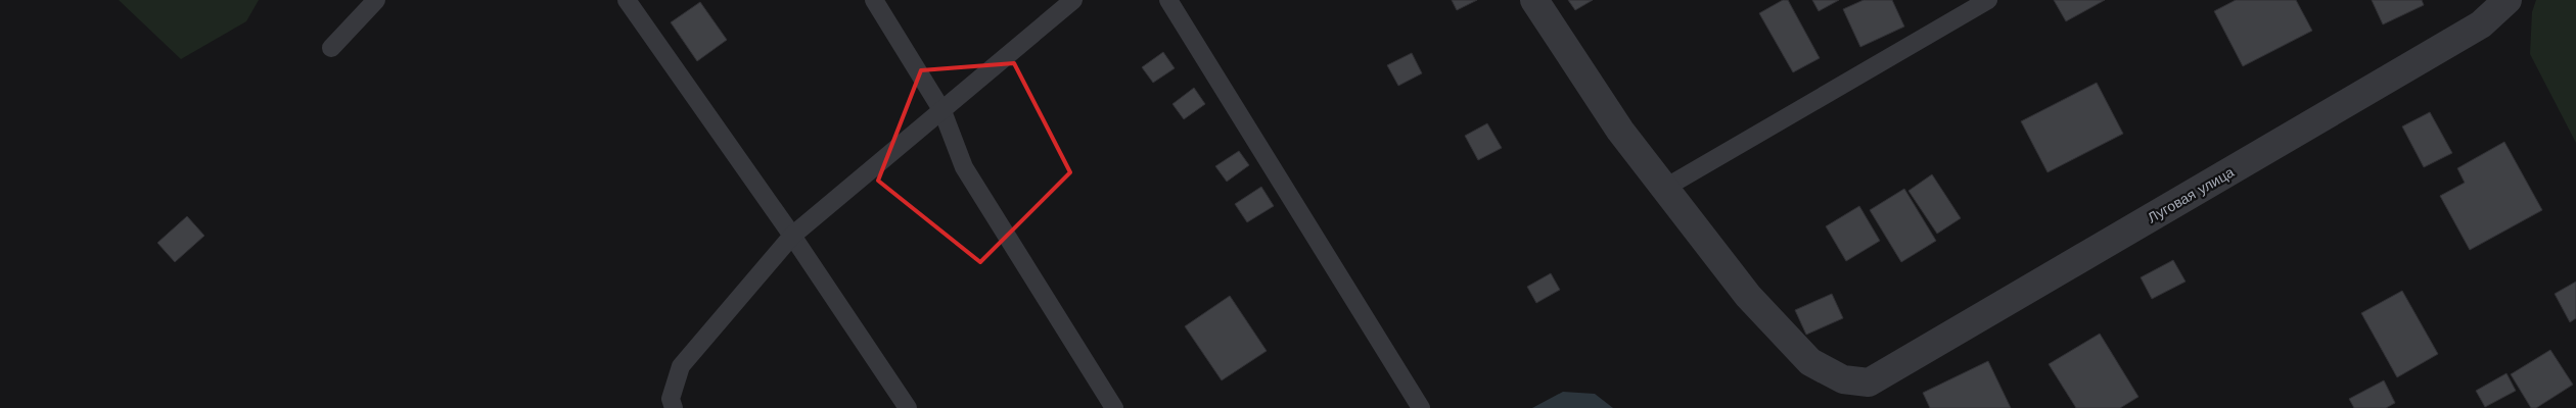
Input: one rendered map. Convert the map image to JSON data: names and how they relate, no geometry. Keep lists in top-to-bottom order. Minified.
{"streets":{"street":["Луговая улица"]}}
